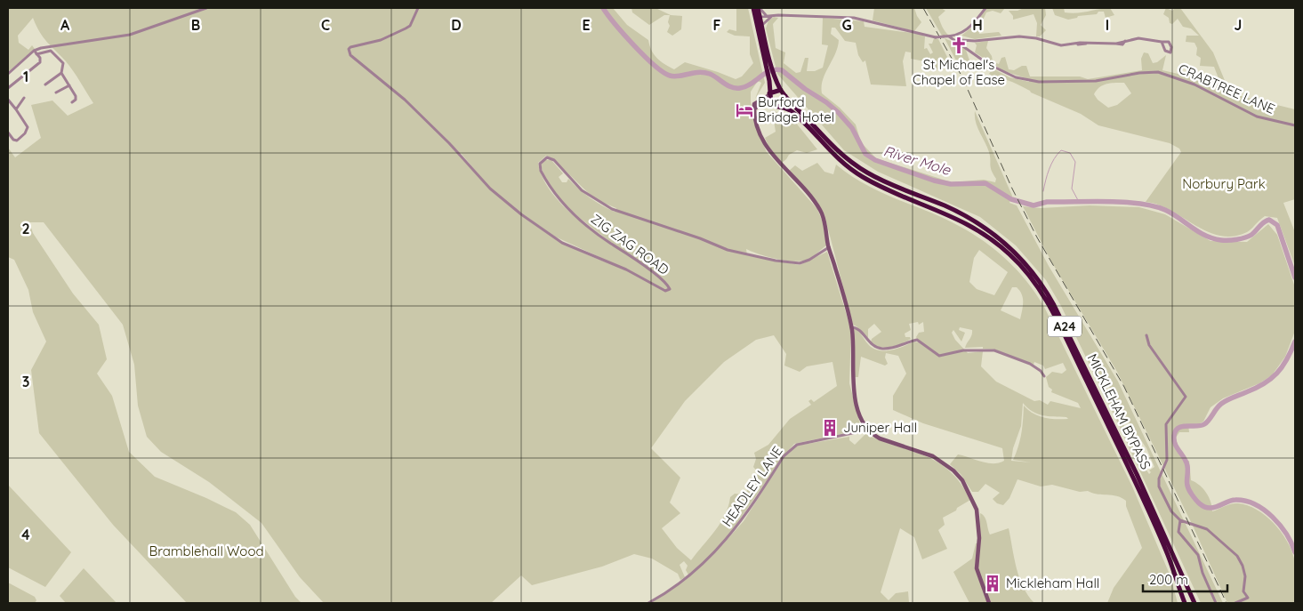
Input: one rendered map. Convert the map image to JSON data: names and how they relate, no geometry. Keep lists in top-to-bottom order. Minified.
{"streets":{"highway":["A24","MICKLEHAM BYPASS"],"street":["CRABTREE LANE","ZIG ZAG ROAD","HEADLEY LANE"]},"water":["River Mole"],"parks":["Norbury Park","Bramblehall Wood"],"places":{"church":["St Michael's Chapel of Ease"],"hotel":["Burford Bridge Hotel"],"building":["Juniper Hall","Mickleham Hall"]},"scale_bar":"200 m","grid":{"columns":["A","B","C","D","E","F","G","H","I","J"],"rows":["1","2","3","4"]}}
